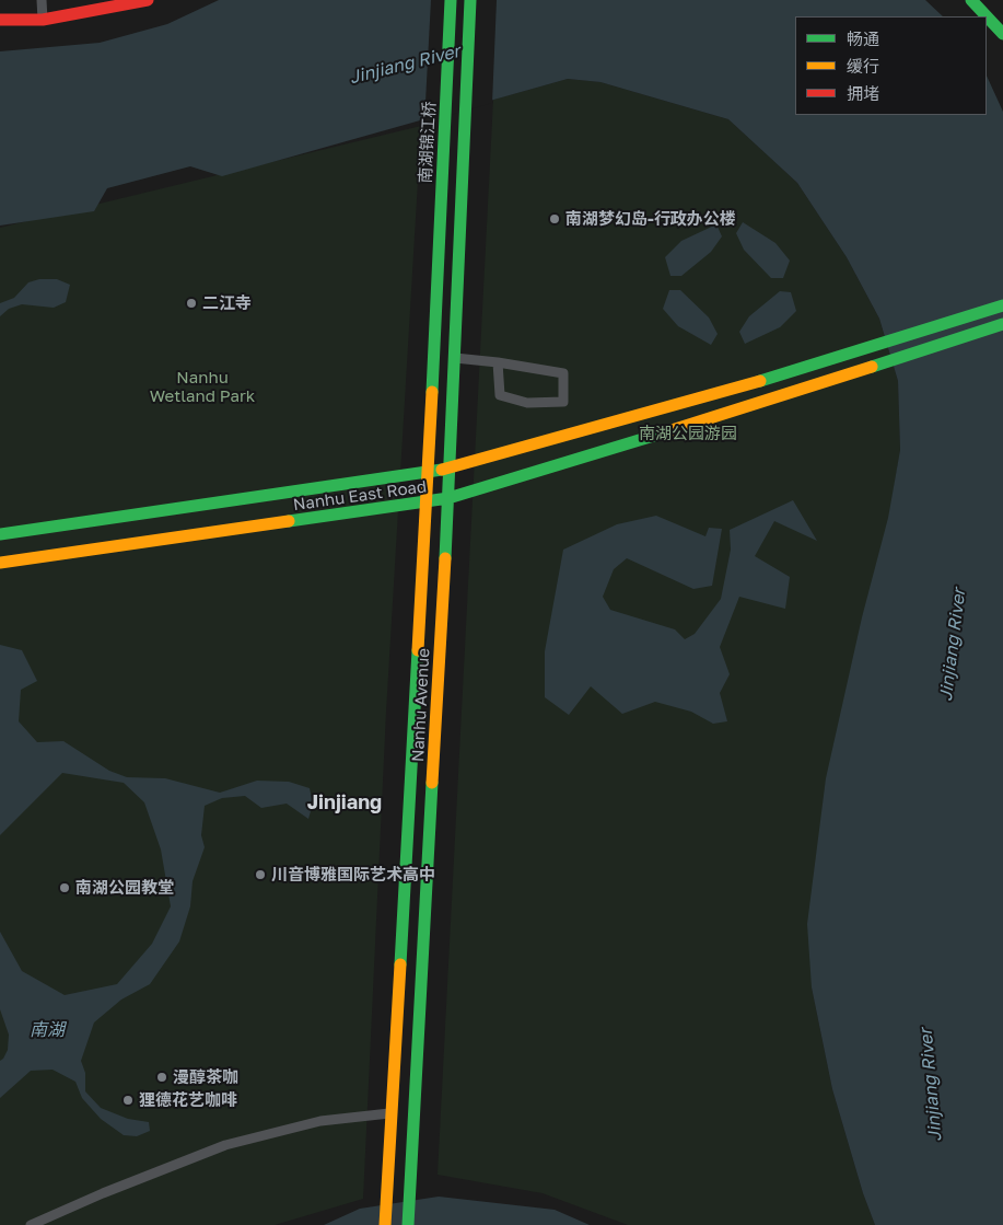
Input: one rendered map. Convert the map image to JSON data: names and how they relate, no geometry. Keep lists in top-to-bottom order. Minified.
{"streets":{"main road":["南湖锦江桥","Nanhu East Road","Nanhu Avenue"]},"crossings":[["南湖锦江桥","Nanhu Avenue"],["Nanhu East Road","Nanhu Avenue"]],"districts":["Jinjiang"],"water":["Jinjiang River","南湖"],"parks":["Nanhu Wetland Park","南湖公园游园"],"places":["南湖梦幻岛-行政办公楼","二江寺","川音博雅国际艺术高中","南湖公园教堂","漫醇茶咖","狸德花艺咖啡"],"legend":["畅通","缓行","拥堵"]}
